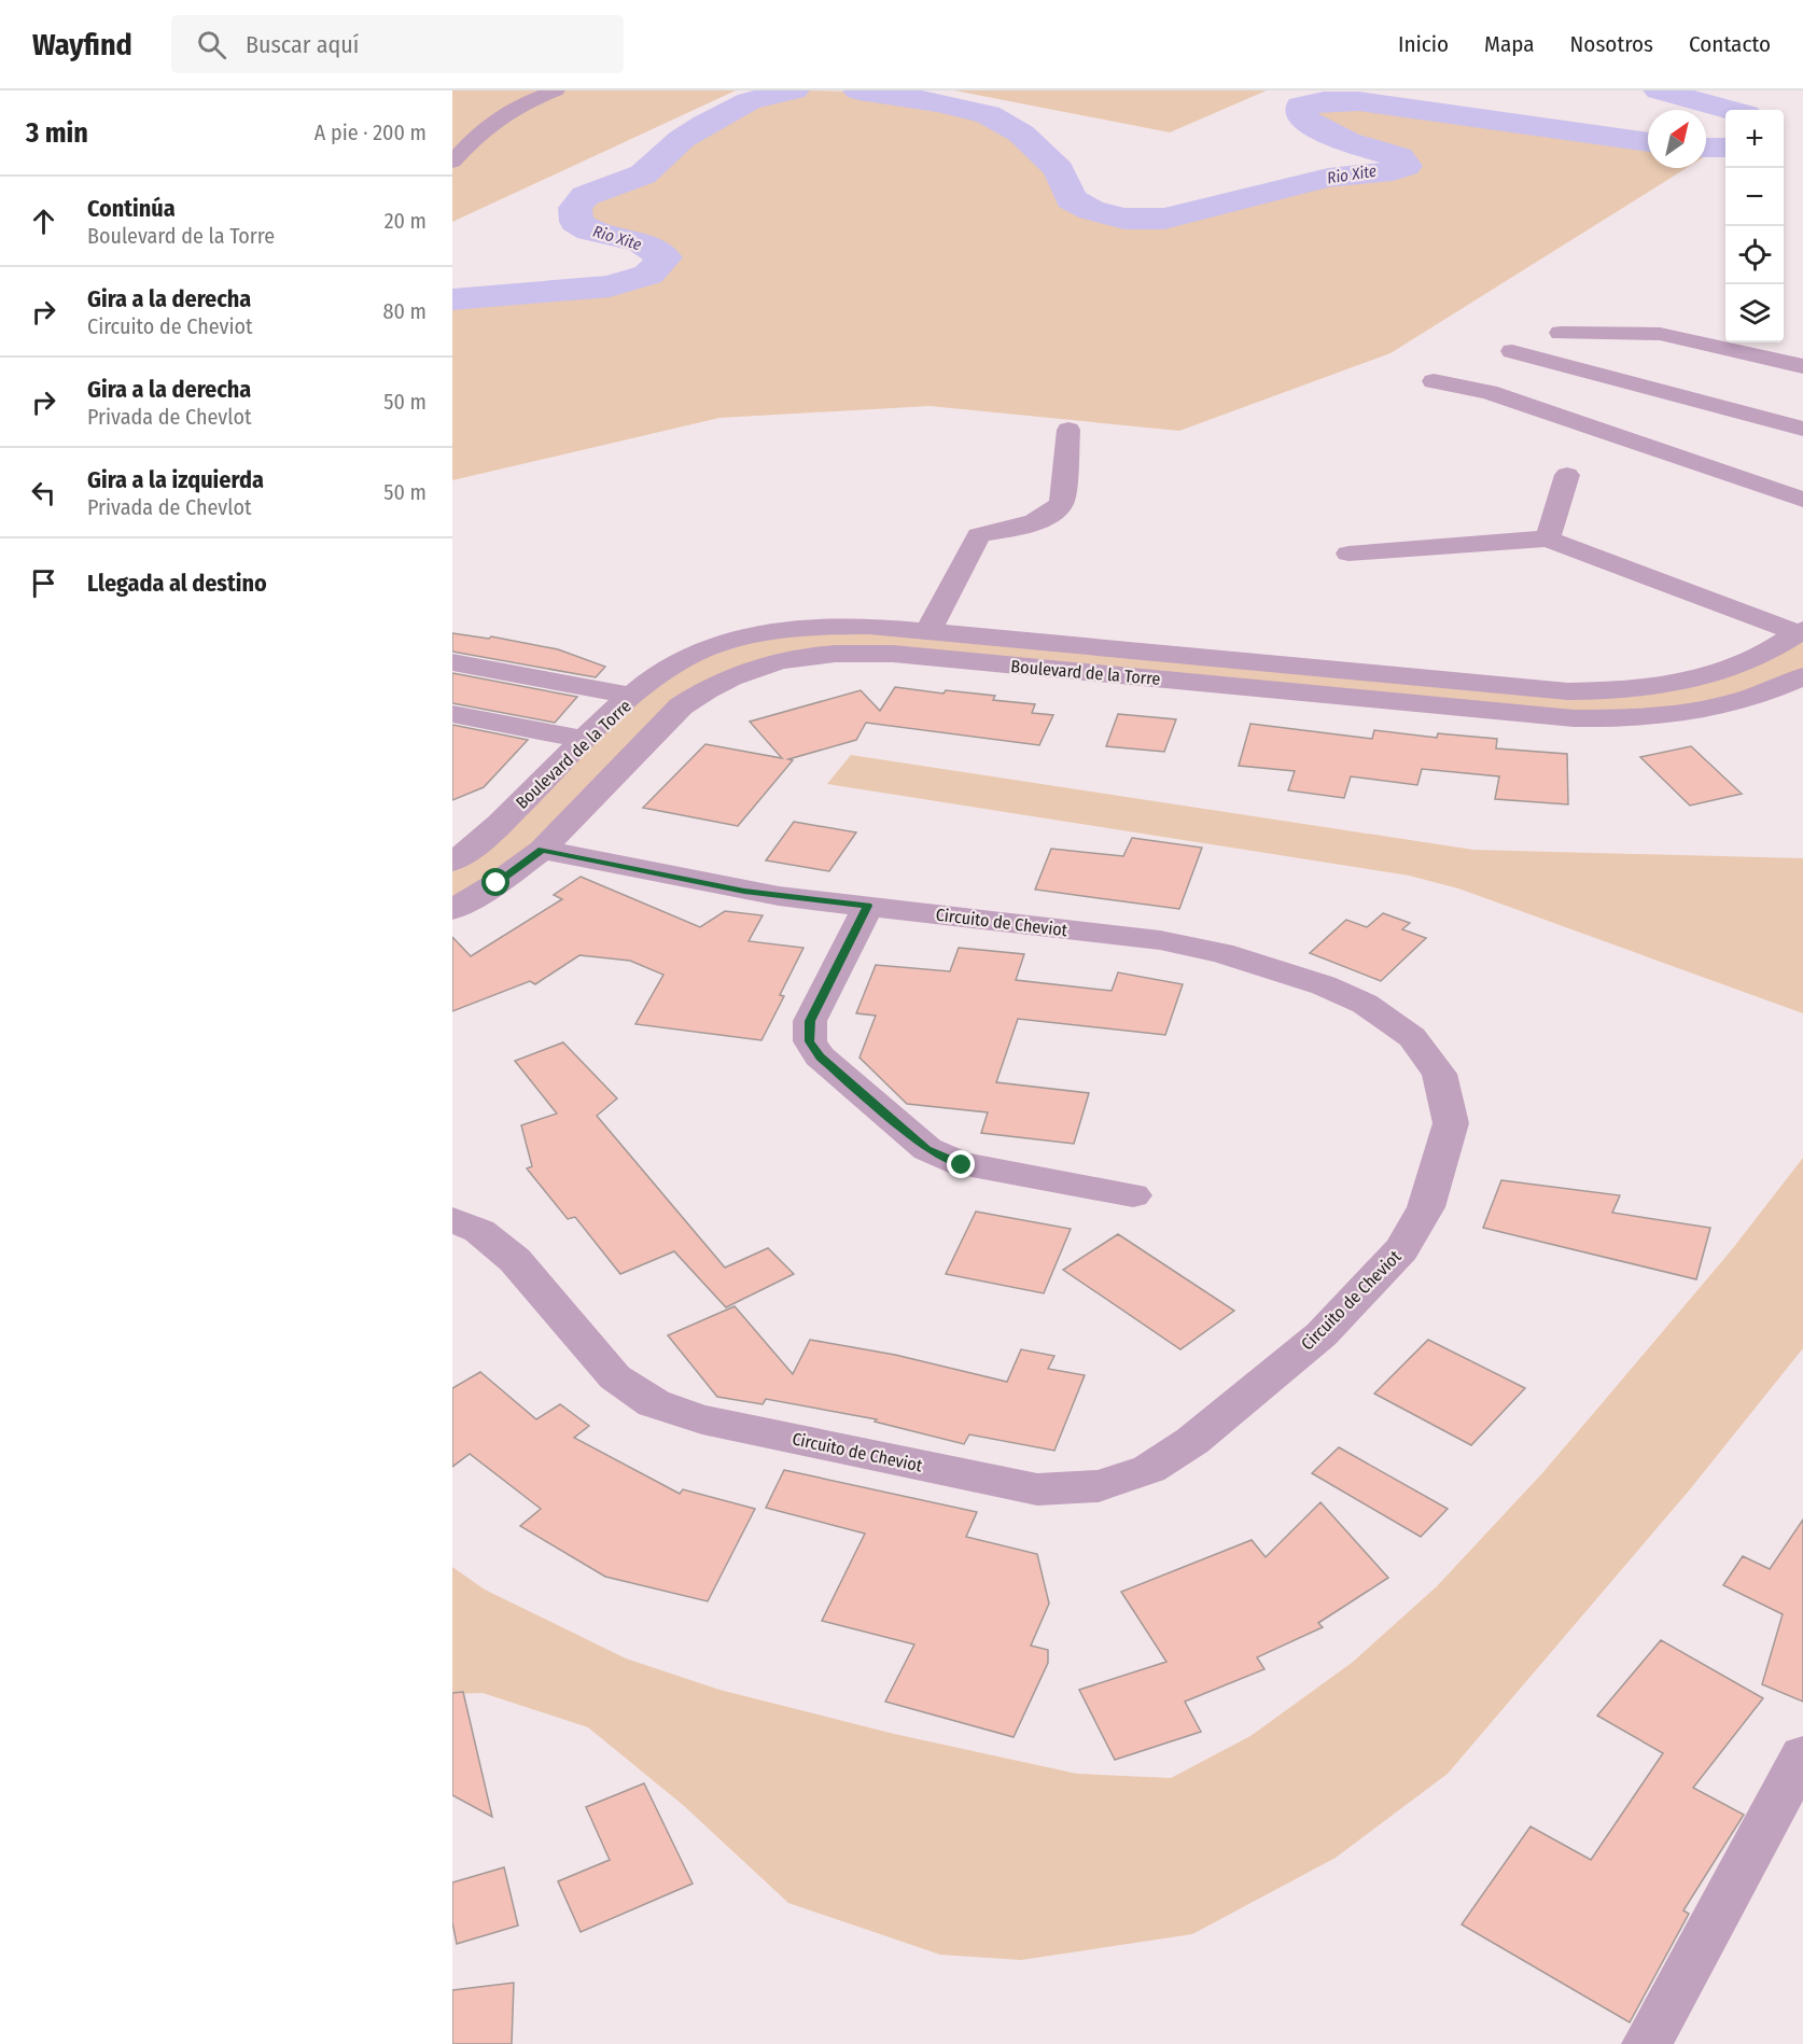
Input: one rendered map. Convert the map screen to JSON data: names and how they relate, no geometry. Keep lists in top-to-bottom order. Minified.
{"streets":{"street":["Boulevard de la Torre","Circuito de Cheviot"]},"crossings":[["Boulevard de la Torre","Circuito de Cheviot"]],"water":["Rio Xite"],"north":"top right","page":{"header":"Wayfind","search":"Buscar aquí","nav":["Inicio","Mapa","Nosotros","Contacto"],"heading":["3 min","A pie · 200 m"],"map_buttons":["+","−"],"list":[["Continúa","Boulevard de la Torre","20 m"],["Gira a la derecha","Circuito de Cheviot","80 m"],["Gira a la derecha","Privada de Chevlot","50 m"],["Gira a la izquierda","Privada de Chevlot","50 m"],"Llegada al destino"]}}
